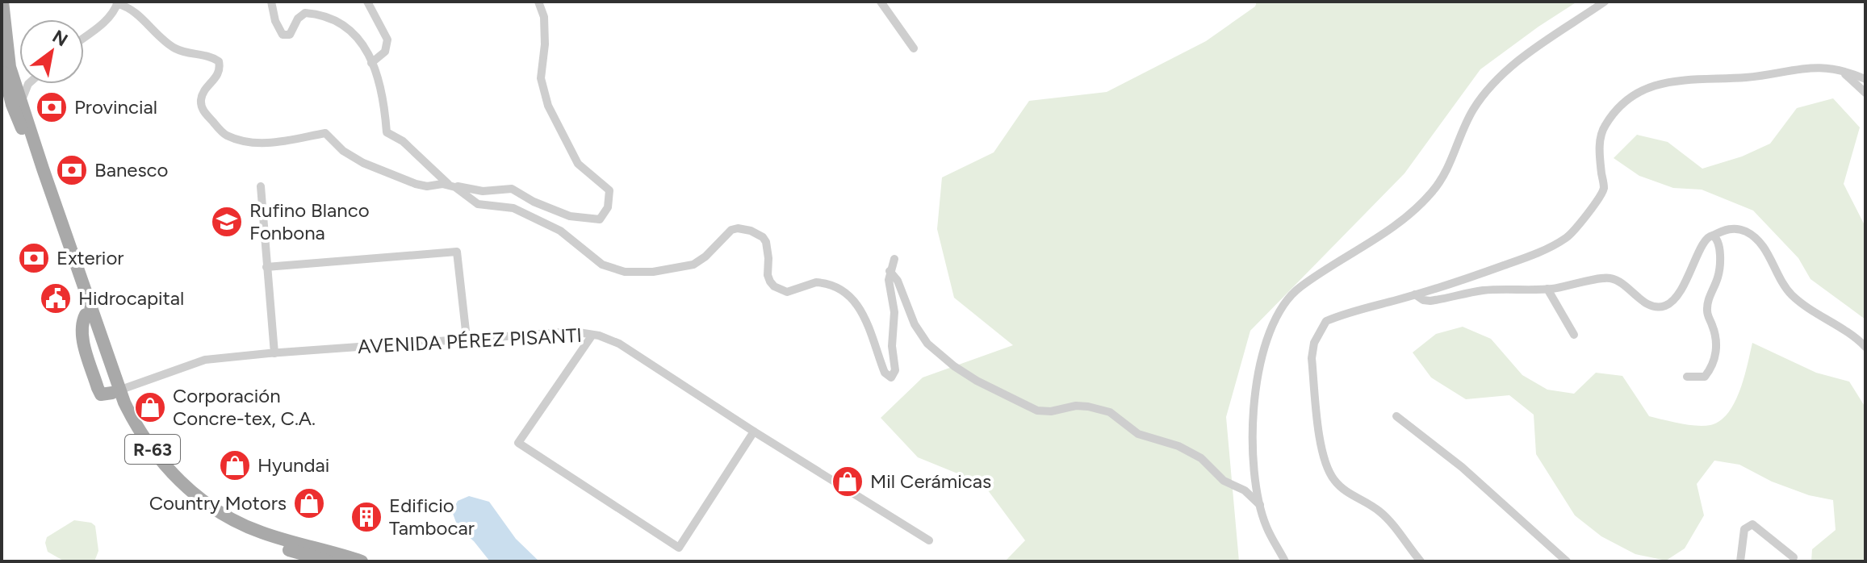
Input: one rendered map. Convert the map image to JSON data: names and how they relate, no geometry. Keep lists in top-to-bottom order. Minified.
{"streets":{"main road":["R-63"],"street":["AVENIDA PÉREZ PISANTI"]},"crossings":[["AVENIDA PÉREZ PISANTI","R-63"]],"places":{"bank":["Provincial","Banesco","Exterior"],"school or university":["Rufino Blanco Fonbona"],"public building":["Hidrocapital"],"shop":["Corporación Concre-tex, C.A.","Hyundai","Mil Cerámicas","Country Motors"],"building":["Edificio Tambocar"]},"north":"top right"}
